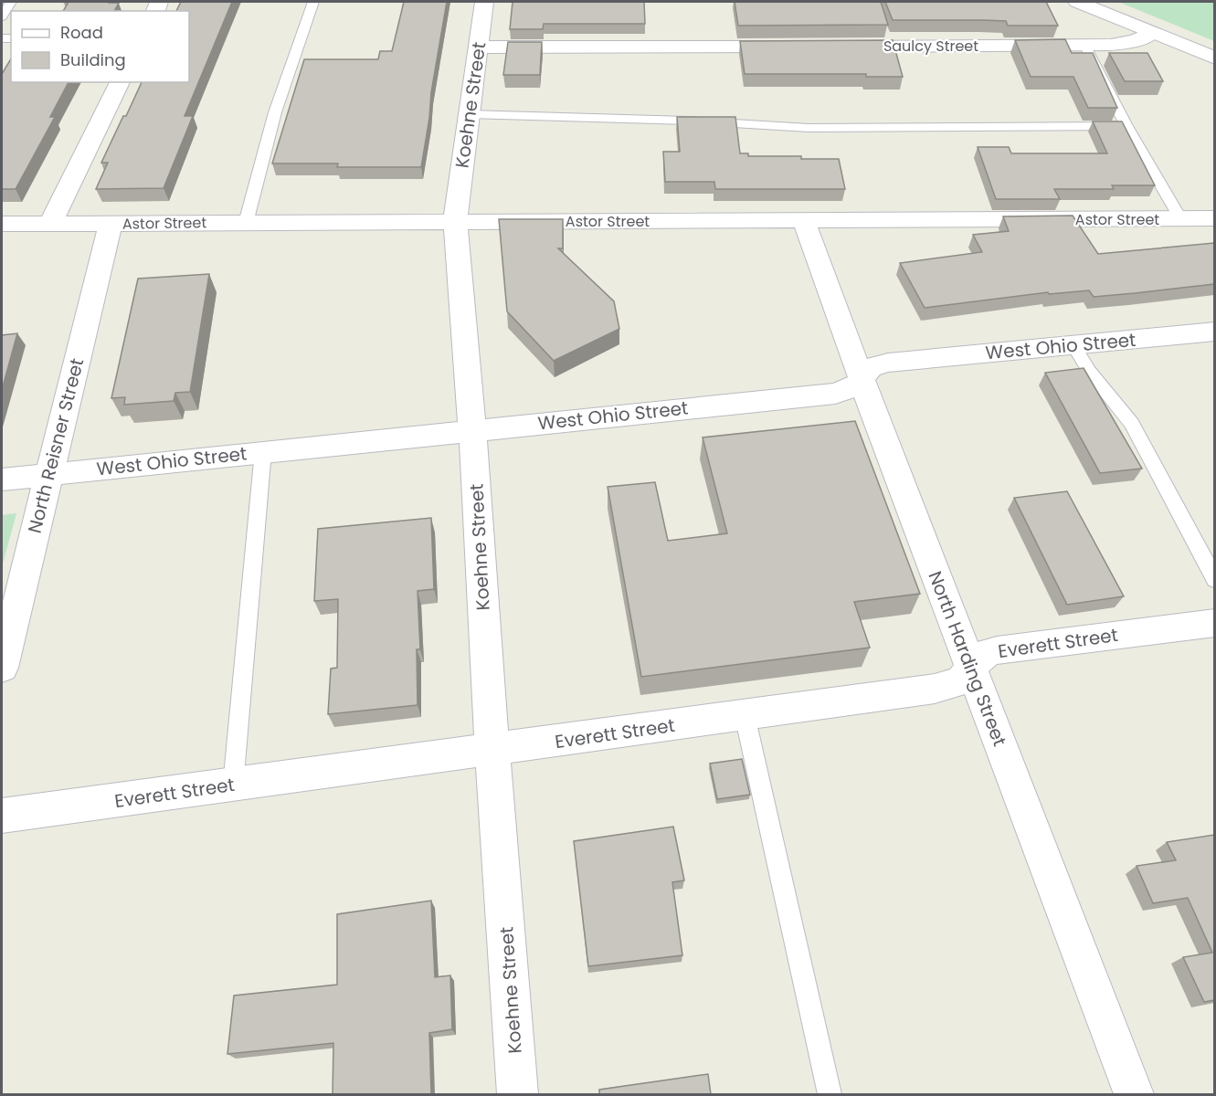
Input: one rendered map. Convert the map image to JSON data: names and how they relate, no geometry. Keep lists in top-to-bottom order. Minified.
{"streets":{"street":["Saulcy Street","Koehne Street","Astor Street","West Ohio Street","North Reisner Street","Everett Street","North Harding Street"]},"crossings":[["Koehne Street","Astor Street"],["Koehne Street","West Ohio Street"],["Koehne Street","Everett Street"],["Astor Street","North Reisner Street"],["Astor Street","North Harding Street"],["West Ohio Street","North Reisner Street"],["West Ohio Street","North Harding Street"],["Everett Street","North Harding Street"]],"legend":["Road","Building"]}
